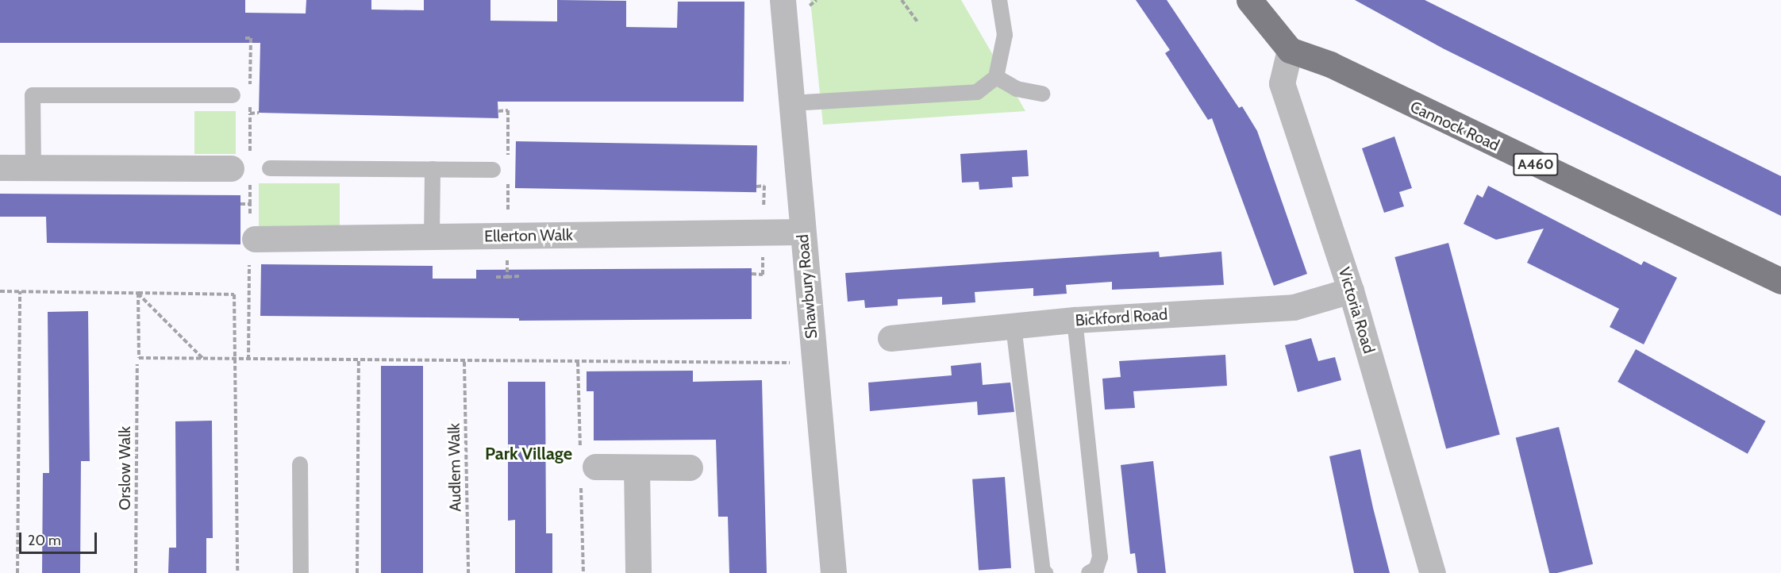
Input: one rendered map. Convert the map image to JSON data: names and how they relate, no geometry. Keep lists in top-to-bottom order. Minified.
{"streets":{"highway":["Cannock Road","A460"],"street":["Ellerton Walk","Shawbury Road","Victoria Road","Bickford Road"],"path":["Audlem Walk","Orslow Walk"]},"crossings":[["Cannock Road","Victoria Road"],["Ellerton Walk","Shawbury Road"],["Victoria Road","Bickford Road"]],"districts":["Park Village"],"scale_bar":"20 m"}
